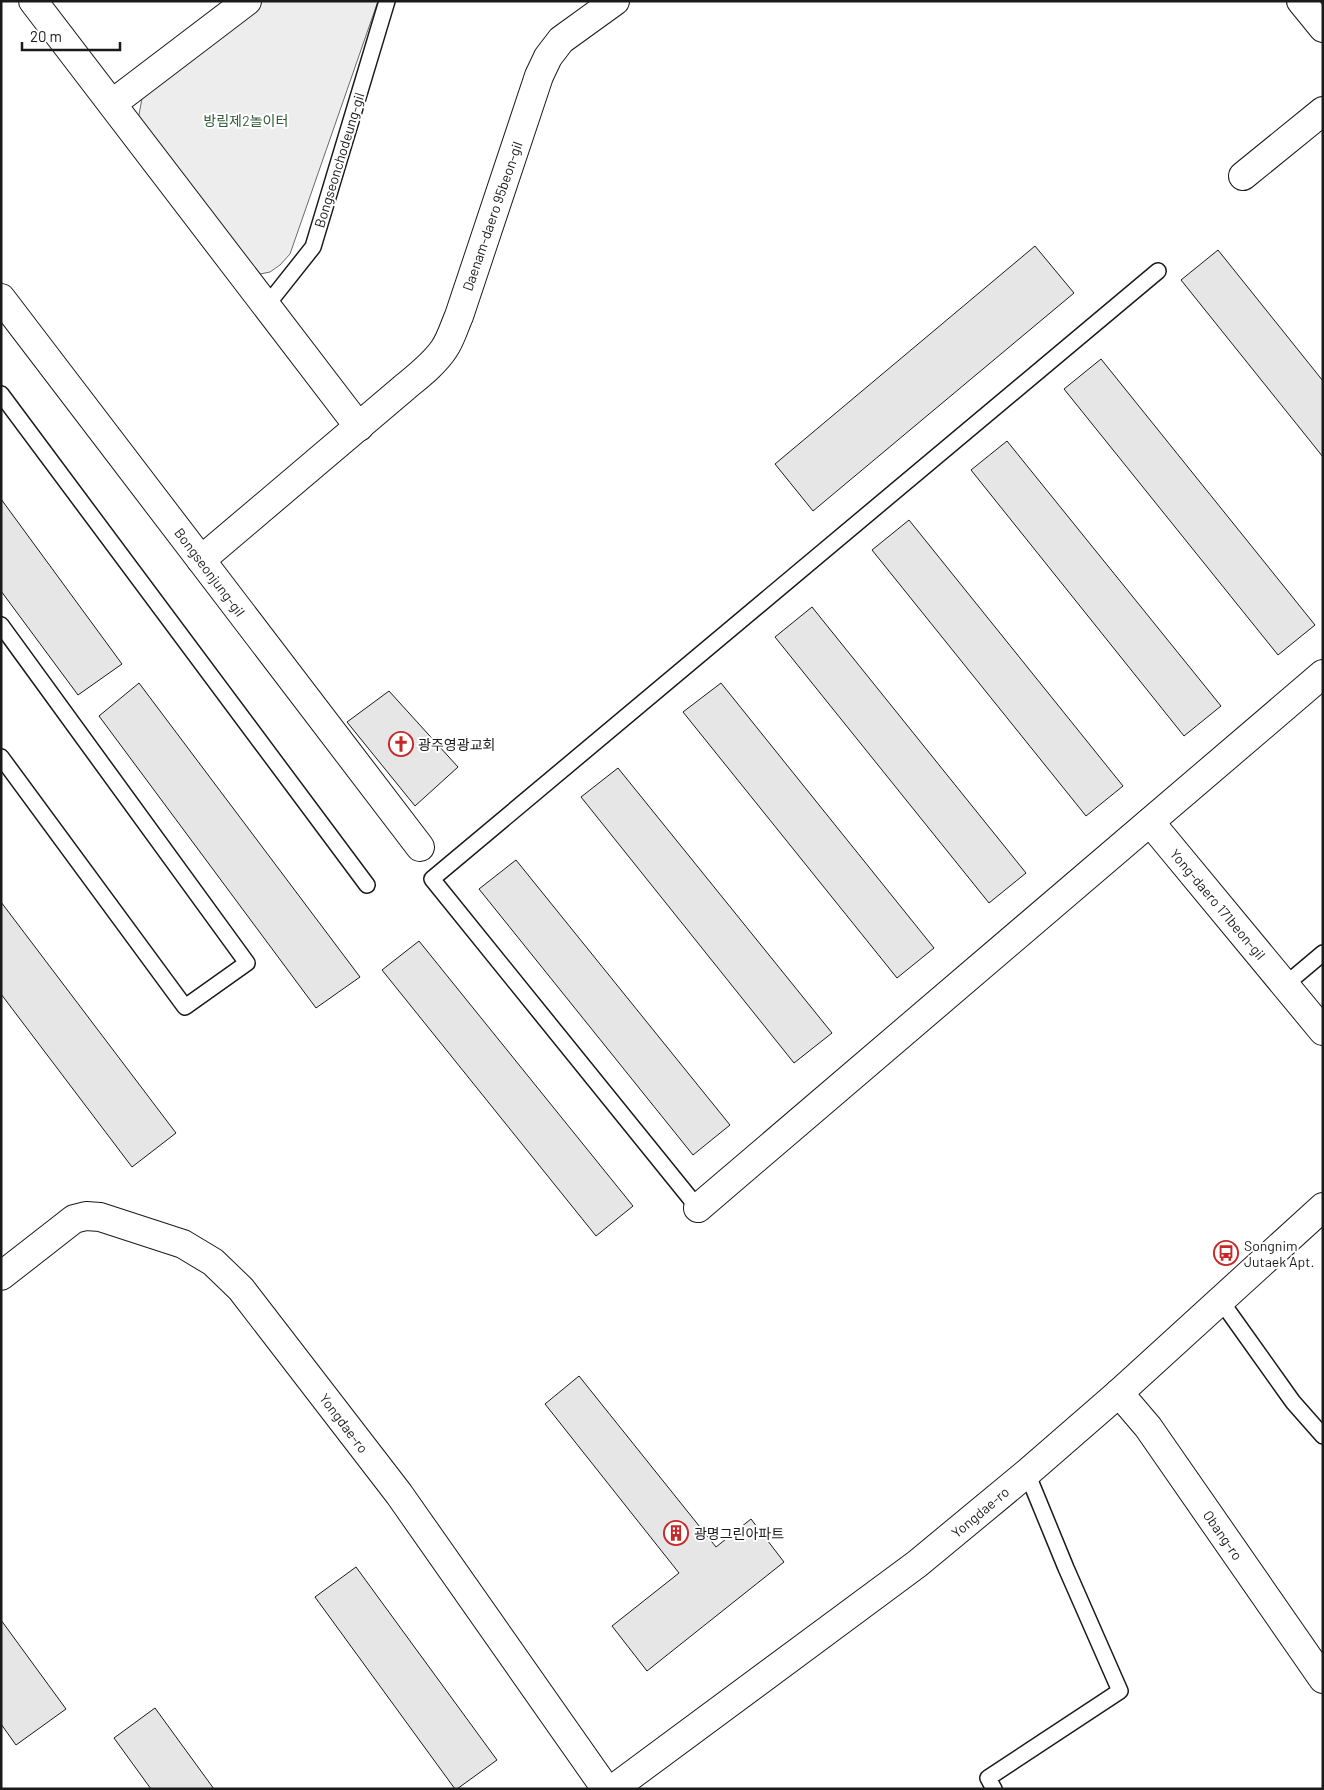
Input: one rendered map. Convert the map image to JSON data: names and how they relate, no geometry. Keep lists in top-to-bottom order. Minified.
{"streets":{"street":["Daenam-daero 95beon-gil","Bongseonjung-gil","Yong-daero 171beon-gil","Yongdae-ro","Obang-ro"],"lane":["Bongseonchodeung-gil"]},"crossings":[["Daenam-daero 95beon-gil","Bongseonjung-gil"],["Yongdae-ro","Obang-ro"]],"parks":["방림제2놀이터"],"places":{"church":["광주영광교회"],"bus stop":["Songnim Jutaek Apt."],"building":["광명그린아파트"]},"scale_bar":"20 m"}
